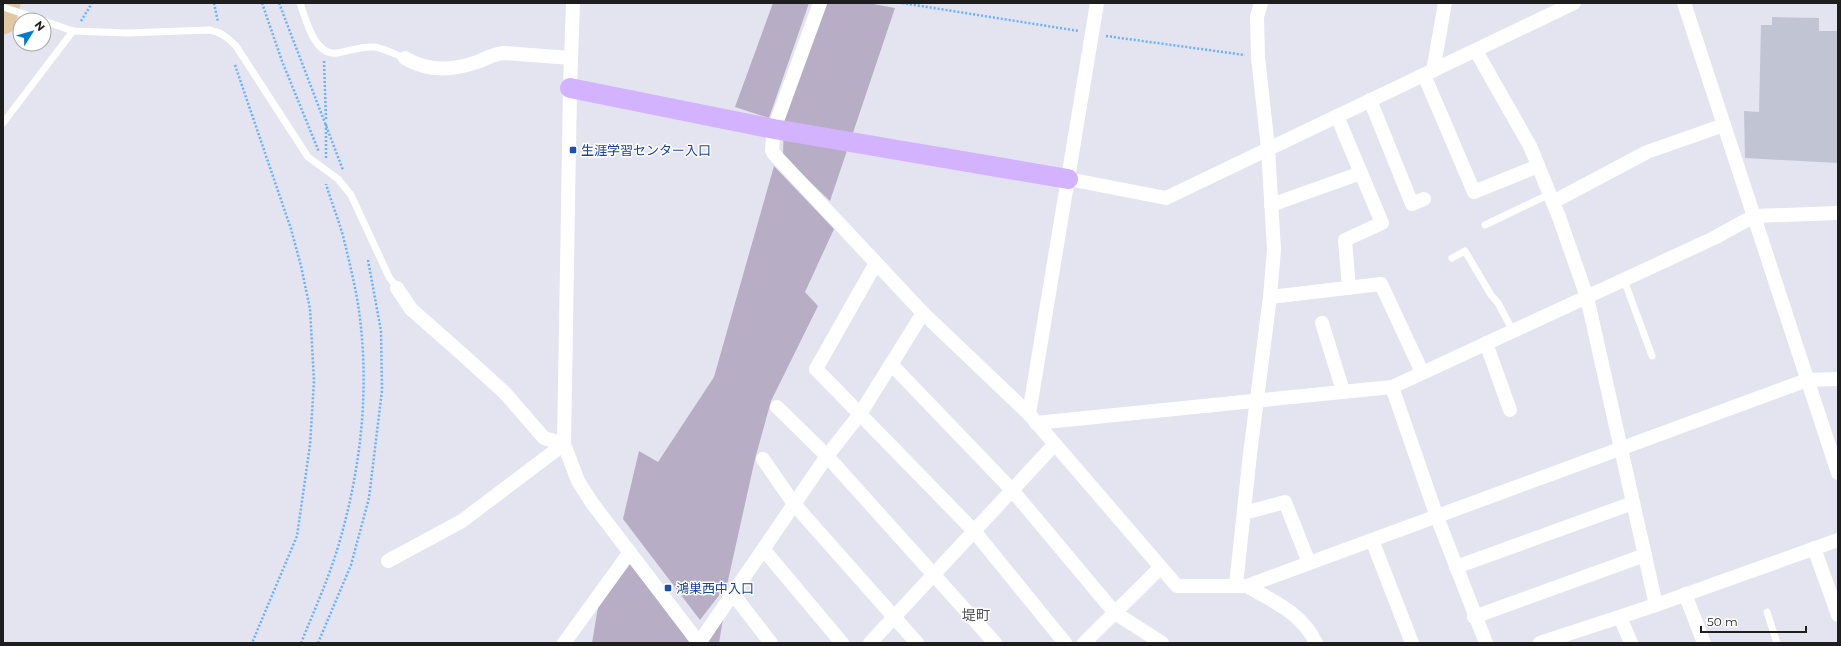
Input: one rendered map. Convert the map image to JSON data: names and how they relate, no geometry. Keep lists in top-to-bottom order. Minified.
{"districts":["堤町"],"places":{"transit":["生涯学習センター入口","鴻巣西中入口"]},"scale_bar":"50 m","north":"top right"}
